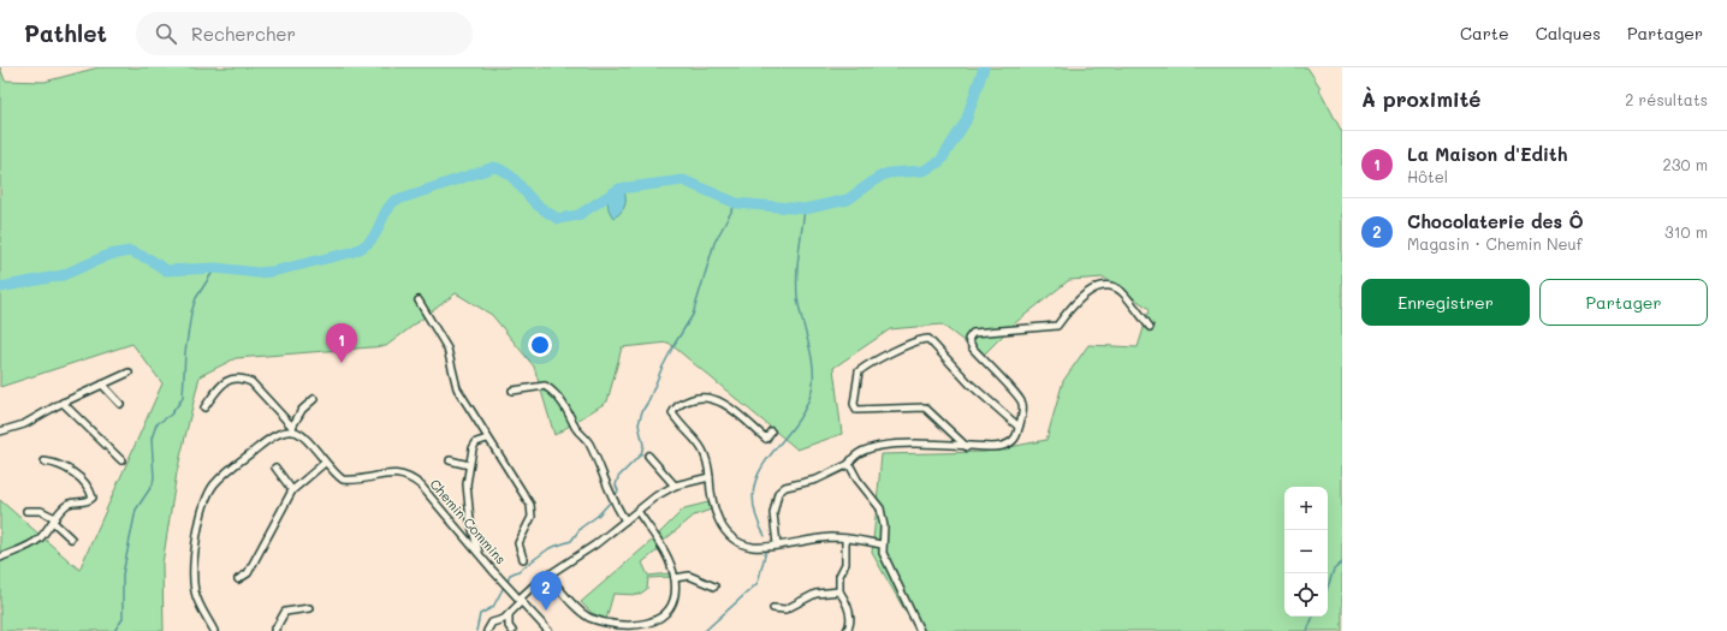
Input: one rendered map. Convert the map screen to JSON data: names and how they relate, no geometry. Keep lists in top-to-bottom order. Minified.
{"streets":{"street":["Chemin Commins"]},"page":{"header":"Pathlet","search":"Rechercher","nav":["Carte","Calques","Partager"],"heading":["À proximité","2 résultats"],"list":[{"mark":"1","name":"La Maison d'Edith","note":"Hôtel","value":"230 m"},{"mark":"2","name":"Chocolaterie des Ô","note":"Magasin · Chemin Neuf","value":"310 m"}],"buttons":["Enregistrer","Partager"],"pins":["1","2"],"map_buttons":["+","−"]}}
